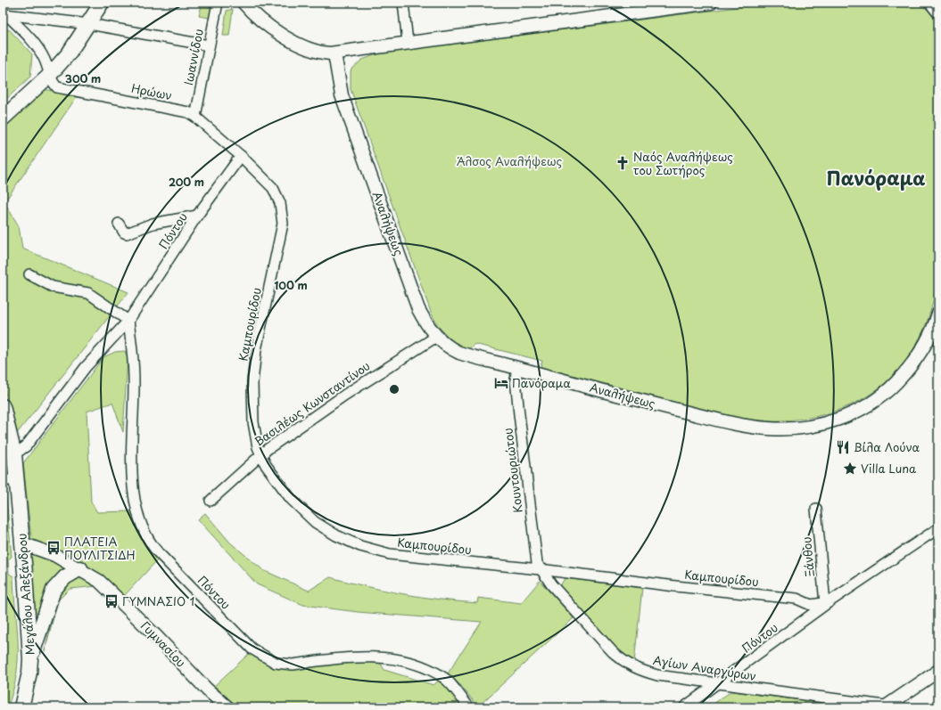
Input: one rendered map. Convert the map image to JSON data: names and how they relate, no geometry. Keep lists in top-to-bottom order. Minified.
{"streets":{"main road":["Μεγάλου Αλεξάνδρου"],"street":["Ιωαννίδου","Ηρώων","Αναλήψεως","Πόντου","Καμπουρίδου","Βασιλέως Κωνσταντίνου","Κουντουριώτου","Ξάνθου","Γυμνασίου","Αγίων Αναργύρων"]},"crossings":[["Ιωαννίδου","Ηρώων"],["Ηρώων","Πόντου"],["Ηρώων","Καμπουρίδου"],["Αναλήψεως","Βασιλέως Κωνσταντίνου"],["Αναλήψεως","Κουντουριώτου"],["Πόντου","Καμπουρίδου"],["Πόντου","Ξάνθου"],["Πόντου","Μεγάλου Αλεξάνδρου"],["Πόντου","Αγίων Αναργύρων"],["Καμπουρίδου","Βασιλέως Κωνσταντίνου"],["Καμπουρίδου","Κουντουριώτου"],["Καμπουρίδου","Αγίων Αναργύρων"],["Κουντουριώτου","Αγίων Αναργύρων"],["Μεγάλου Αλεξάνδρου","Γυμνασίου"]],"districts":["Πανόραμα"],"parks":["Άλσος Αναλήψεως"],"places":{"church":["Ναός Αναλήψεως του Σωτήρος"],"hotel":["Πανόραμα"],"restaurant":["Βίλα Λούνα"],"place":["Villa Luna"],"bus stop":["ΠΛΑΤΕΙΑ ΠΟΥΛΙΤΣΙΔΗ","ΓΥΜΝΑΣΙΟ 1"]},"rings":["300 m","200 m","100 m"]}
